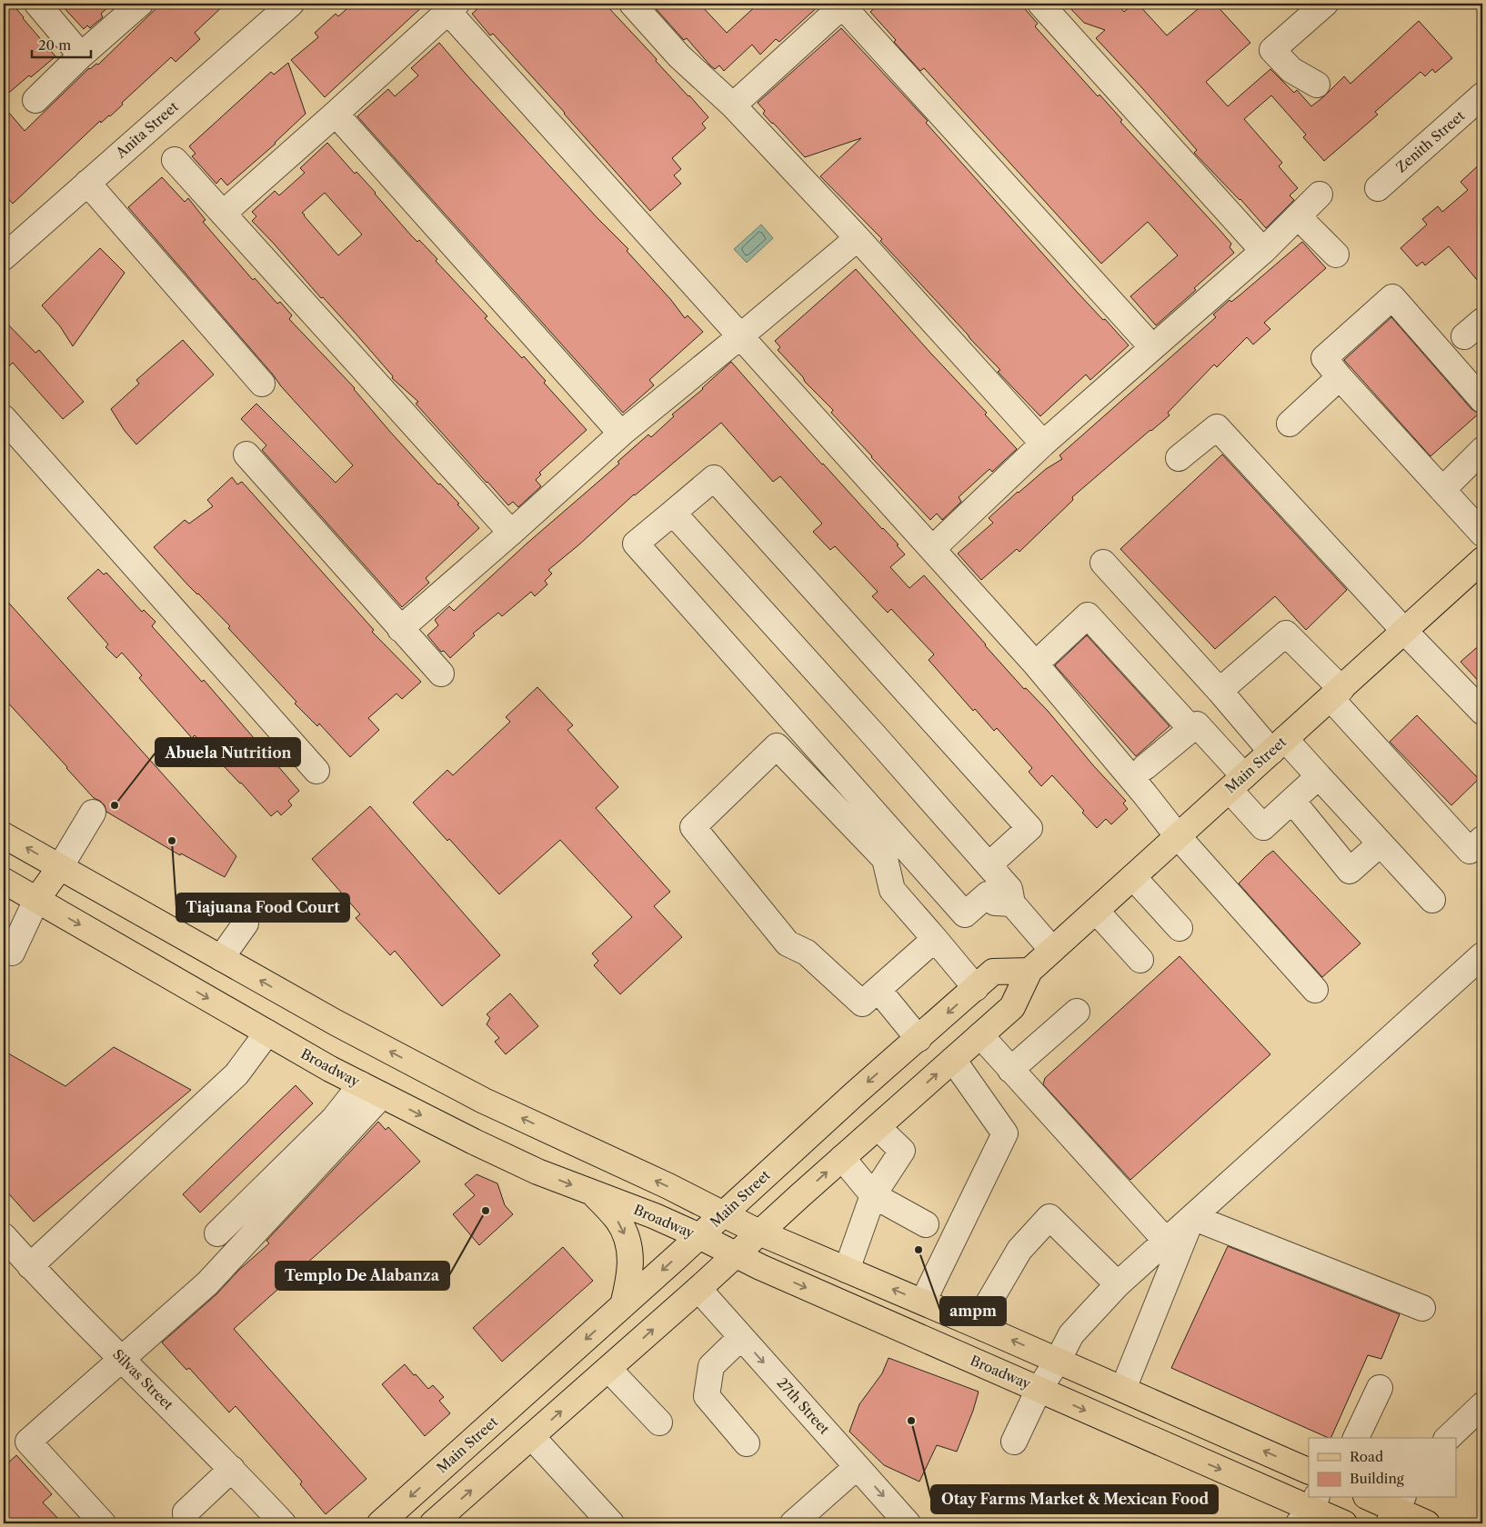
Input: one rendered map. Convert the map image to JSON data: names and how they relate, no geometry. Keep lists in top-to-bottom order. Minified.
{"streets":{"main road":["Main Street","Broadway"],"street":["Anita Street","Zenith Street","Silvas Street","27th Street"]},"crossings":[["Main Street","Broadway"],["Main Street","27th Street"]],"places":["Abuela Nutrition","Tiajuana Food Court","Templo De Alabanza","ampm","Otay Farms Market & Mexican Food"],"legend":["Road","Building"],"scale_bar":"20 m"}
